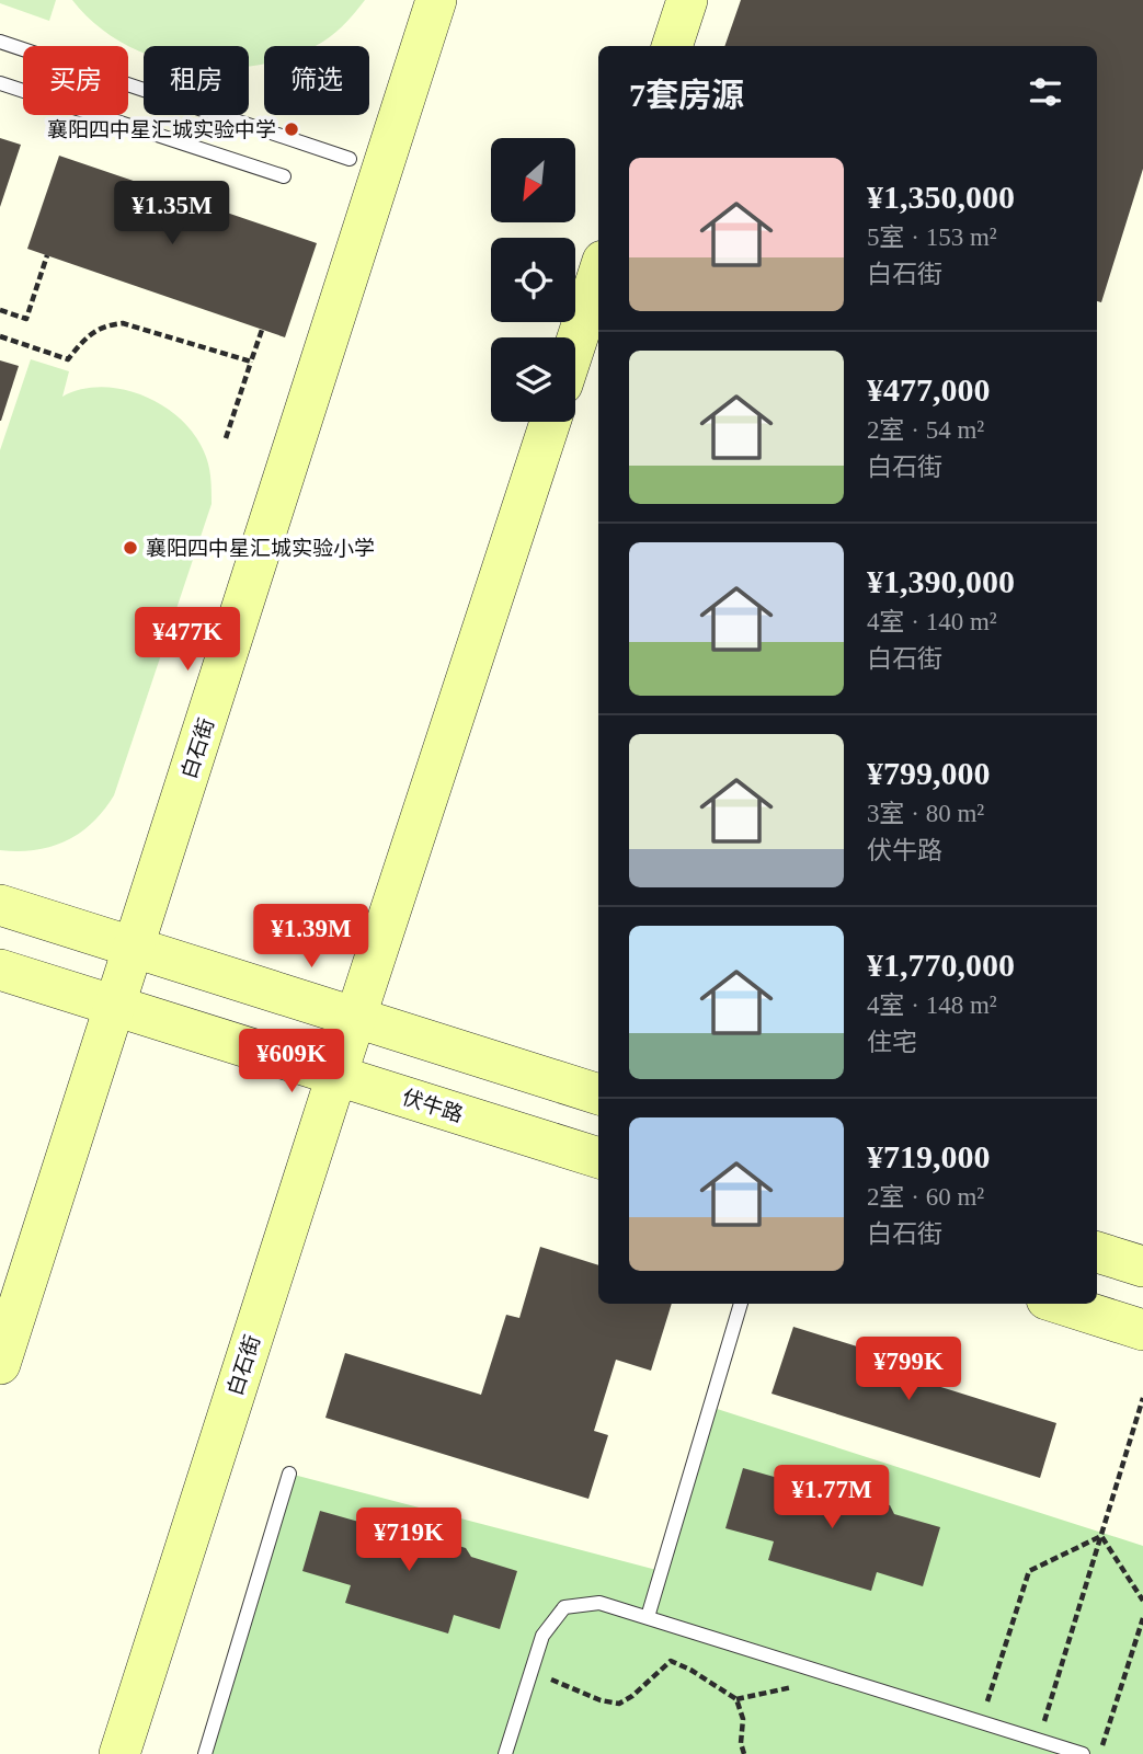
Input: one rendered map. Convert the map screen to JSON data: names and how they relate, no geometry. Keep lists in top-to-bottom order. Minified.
{"streets":{"street":["白石街","伏牛路"]},"crossings":[["白石街","伏牛路"]],"places":["襄阳四中星汇城实验中学","襄阳四中星汇城实验小学"],"north":"bottom left","page":{"chip":["买房","租房","筛选"],"heading":"7套房源","list":[{"name":"¥1,350,000","note":"5室 · 153 m² · 白石街"},{"name":"¥477,000","note":"2室 · 54 m² · 白石街"},{"name":"¥1,390,000","note":"4室 · 140 m² · 白石街"},{"name":"¥799,000","note":"3室 · 80 m² · 伏牛路"},{"name":"¥1,770,000","note":"4室 · 148 m² · 住宅"},{"name":"¥719,000","note":"2室 · 60 m² · 白石街"}],"price":["¥1.35M","¥477K","¥1.39M","¥609K","¥799K","¥1.77M","¥719K"]}}
